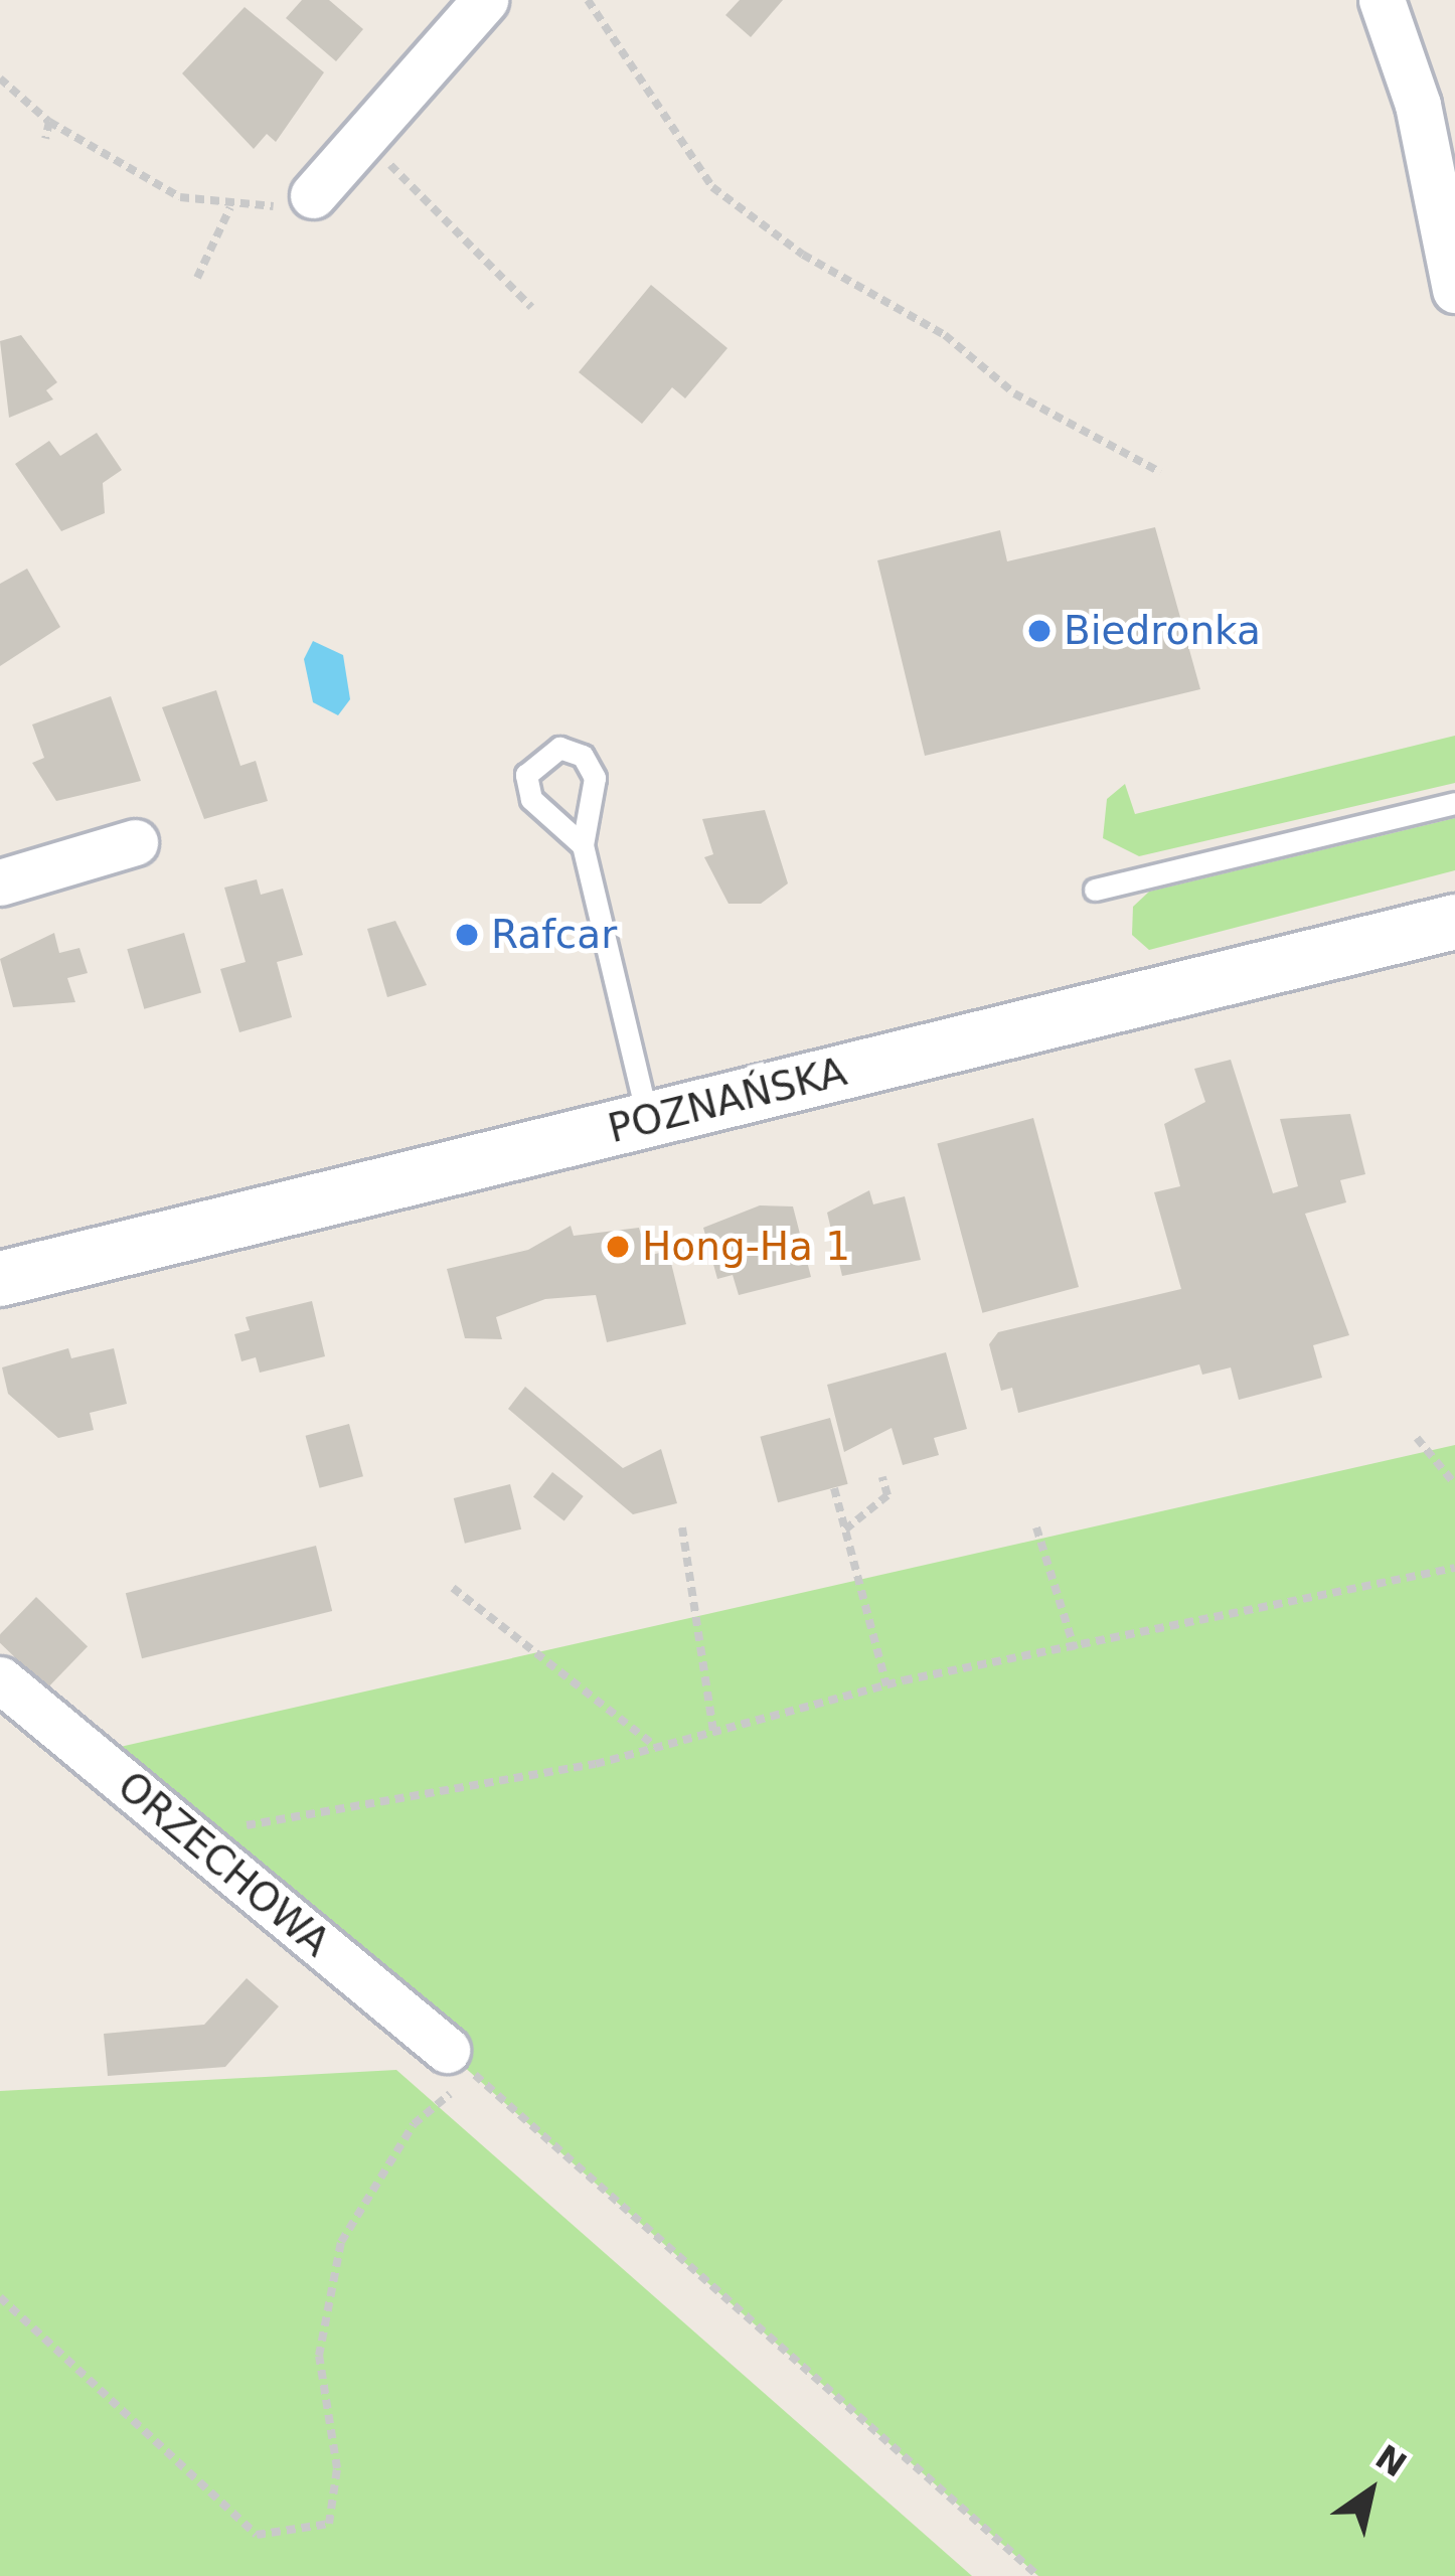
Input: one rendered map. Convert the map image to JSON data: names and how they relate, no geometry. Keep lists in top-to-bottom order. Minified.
{"streets":{"street":["POZNAŃSKA","ORZECHOWA"]},"places":["Biedronka","Rafcar","Hong-Ha 1"],"north":"top right"}
